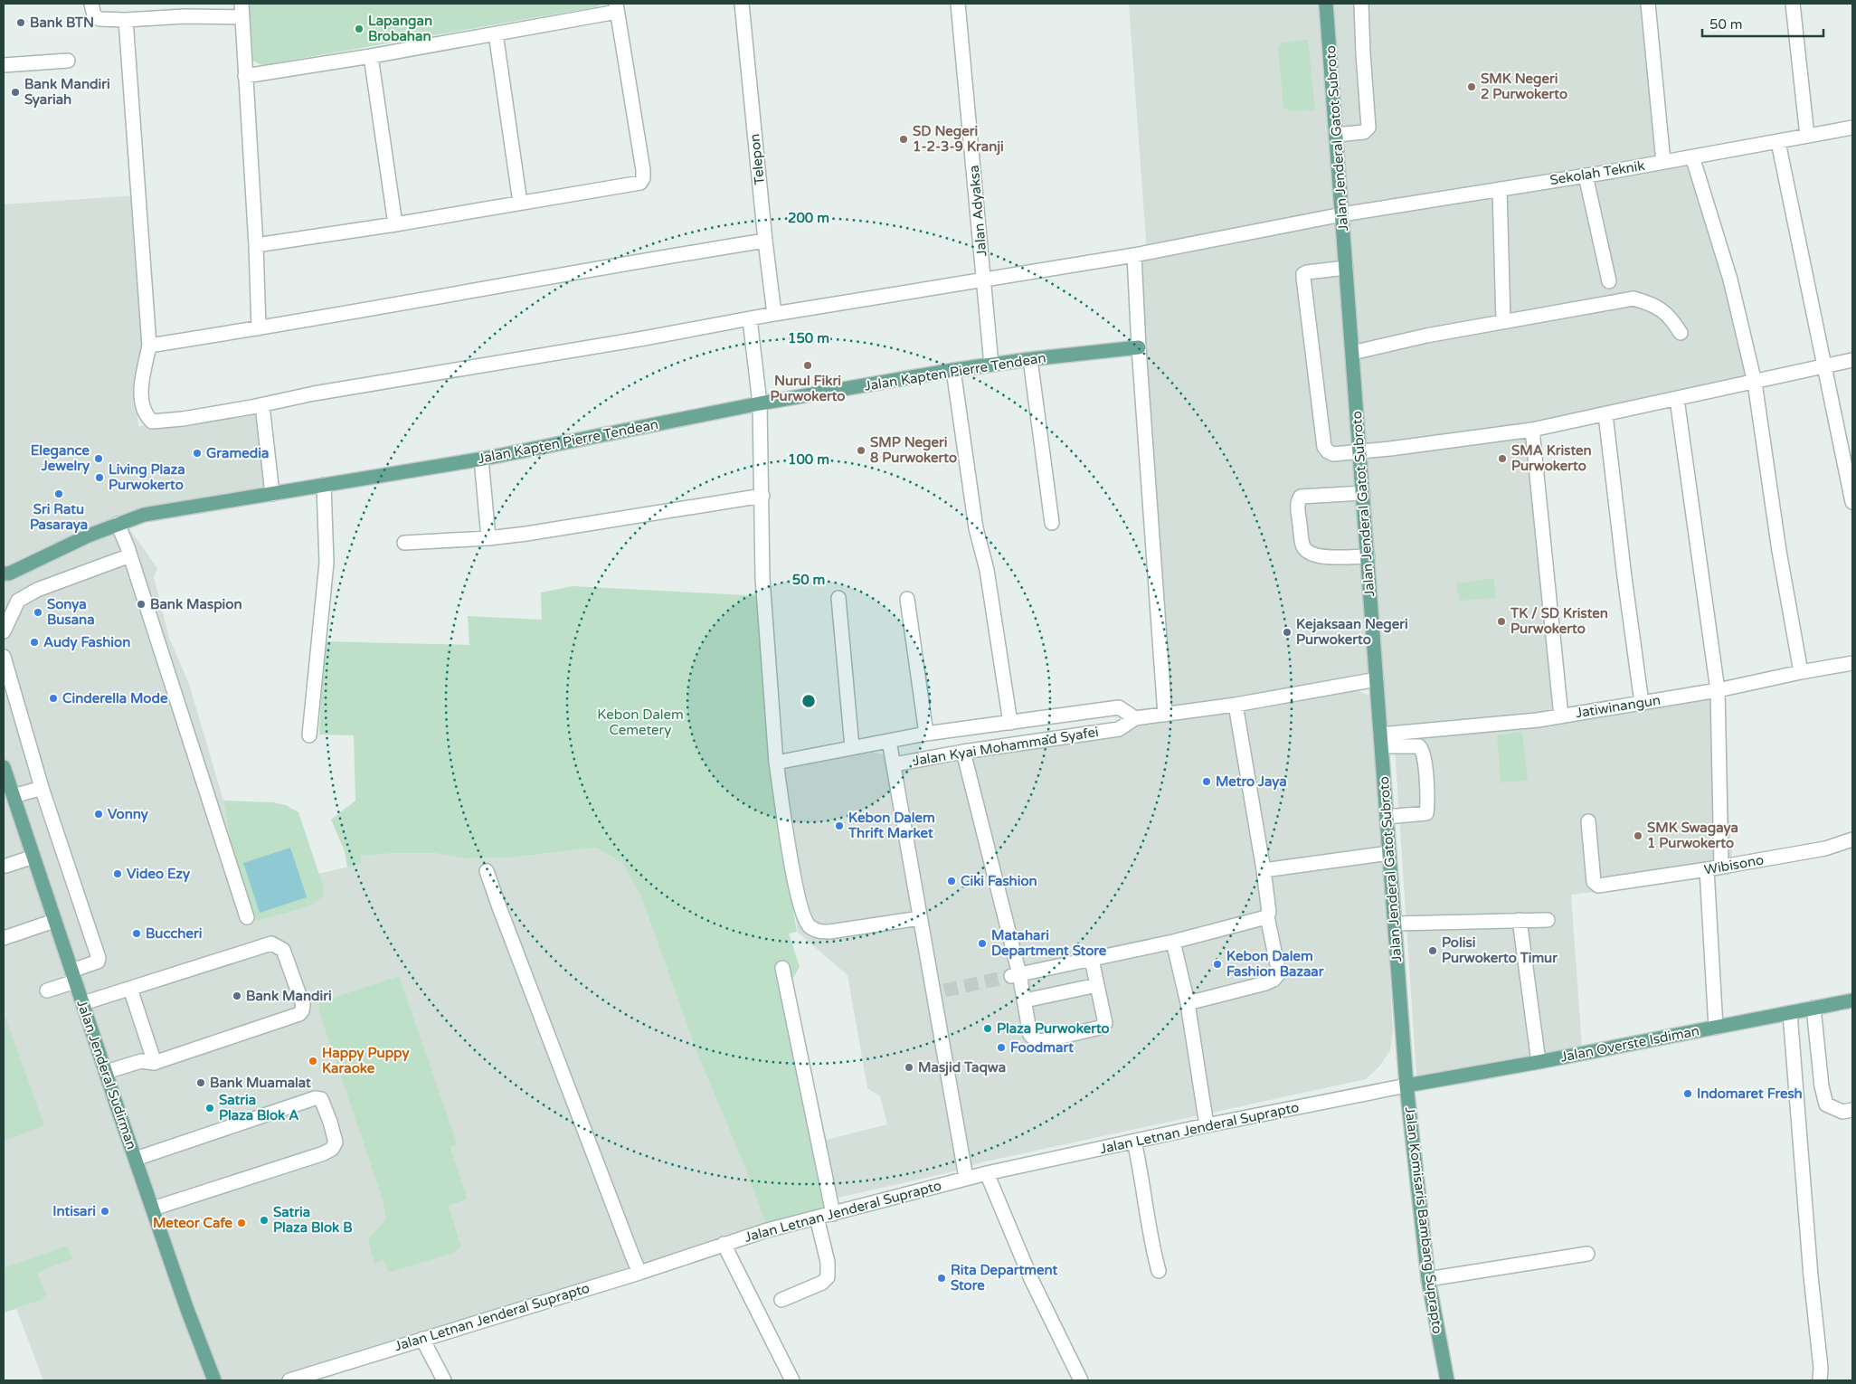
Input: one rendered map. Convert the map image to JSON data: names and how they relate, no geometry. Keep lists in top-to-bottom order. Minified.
{"streets":{"main road":["Jalan Jenderal Gatot Subroto","Jalan Kapten Pierre Tendean","Jalan Overste Isdiman","Jalan Jenderal Sudirman","Jalan Komisaris Bambang Suprapto"],"street":["Telepon","Sekolah Teknik","Jalan Adyaksa","Jatiwinangun","Jalan Kyai Mohammad Syafei","Wibisono","Jalan Letnan Jenderal Suprapto"]},"crossings":[["Jalan Jenderal Gatot Subroto","Sekolah Teknik"],["Jalan Jenderal Gatot Subroto","Jatiwinangun"],["Jalan Jenderal Gatot Subroto","Jalan Kyai Mohammad Syafei"],["Jalan Jenderal Gatot Subroto","Jalan Overste Isdiman"],["Jalan Jenderal Gatot Subroto","Jalan Letnan Jenderal Suprapto"],["Jalan Jenderal Gatot Subroto","Jalan Komisaris Bambang Suprapto"],["Telepon","Sekolah Teknik"],["Sekolah Teknik","Jalan Adyaksa"],["Jalan Adyaksa","Jalan Kapten Pierre Tendean"],["Jalan Kyai Mohammad Syafei","Jalan Letnan Jenderal Suprapto"],["Jalan Overste Isdiman","Jalan Letnan Jenderal Suprapto"],["Jalan Overste Isdiman","Jalan Komisaris Bambang Suprapto"],["Jalan Letnan Jenderal Suprapto","Jalan Komisaris Bambang Suprapto"]],"parks":["Kebon Dalem Cemetery"],"places":["Bank BTN","Lapangan Brobahan","SMK Negeri 2 Purwokerto","Bank Mandiri Syariah","SD Negeri 1-2-3-9 Kranji","Nurul Fikri Purwokerto","SMP Negeri 8 Purwokerto","Gramedia","Elegance Jewelry","SMA Kristen Purwokerto","Living Plaza Purwokerto","Sri Ratu Pasaraya","Bank Maspion","Sonya Busana","TK / SD Kristen Purwokerto","Kejaksaan Negeri Purwokerto","Audy Fashion","Cinderella Mode","Metro Jaya","Vonny","Kebon Dalem Thrift Market","SMK Swagaya 1 Purwokerto","Video Ezy","Ciki Fashion","Buccheri","Matahari Department Store","Polisi Purwokerto Timur","Kebon Dalem Fashion Bazaar","Bank Mandiri","Plaza Purwokerto","Foodmart","Happy Puppy Karaoke","Masjid Taqwa","Bank Muamalat","Indomaret Fresh","Satria Plaza Blok A","Intisari","Satria Plaza Blok B","Meteor Cafe","Rita Department Store"],"scale_bar":"50 m","rings":["200 m","150 m","100 m","50 m"]}
